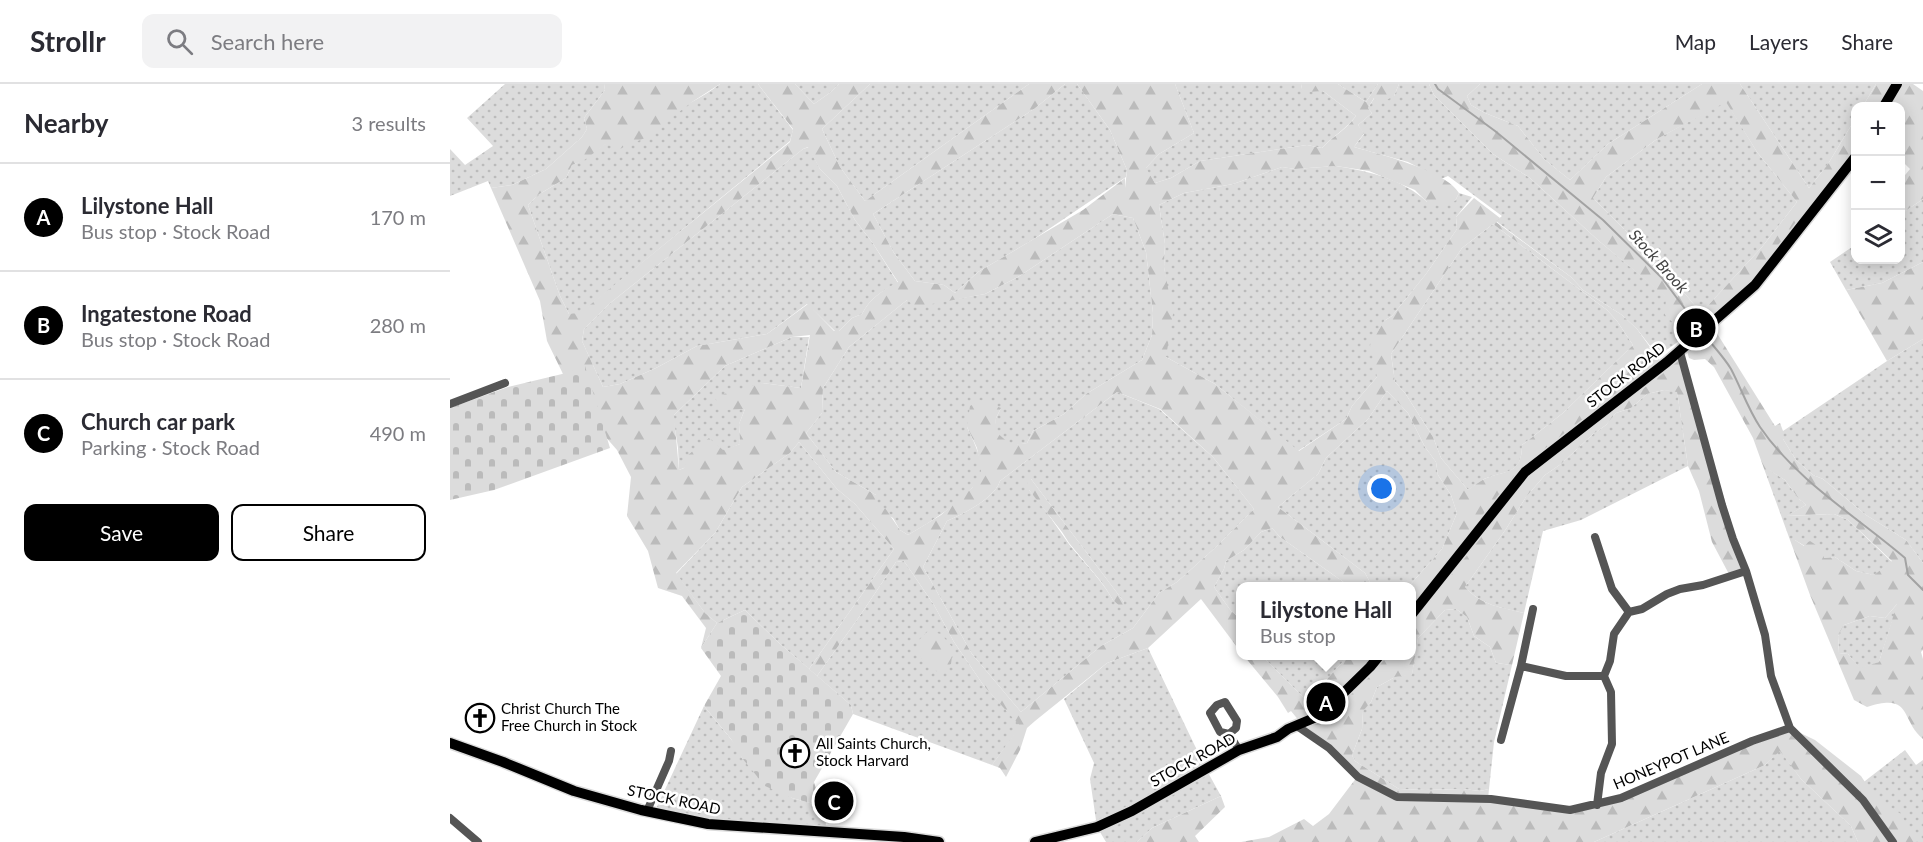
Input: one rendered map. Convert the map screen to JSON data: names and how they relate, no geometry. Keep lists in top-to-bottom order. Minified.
{"streets":{"main road":["STOCK ROAD"],"street":["HONEYPOT LANE"]},"crossings":[["STOCK ROAD","HONEYPOT LANE"]],"water":["Stock Brook"],"places":{"church":["Christ Church The Free Church in Stock","All Saints Church, Stock Harvard"]},"page":{"header":"Strollr","search":"Search here","nav":["Map","Layers","Share"],"heading":["Nearby","3 results"],"map_buttons":["+","−"],"list":[{"mark":"A","name":"Lilystone Hall","note":"Bus stop · Stock Road","value":"170 m"},{"mark":"B","name":"Ingatestone Road","note":"Bus stop · Stock Road","value":"280 m"},{"mark":"C","name":"Church car park","note":"Parking · Stock Road","value":"490 m"}],"pins":["B","A","C"],"buttons":["Save","Share"],"popup":["Lilystone Hall","Bus stop"]}}
